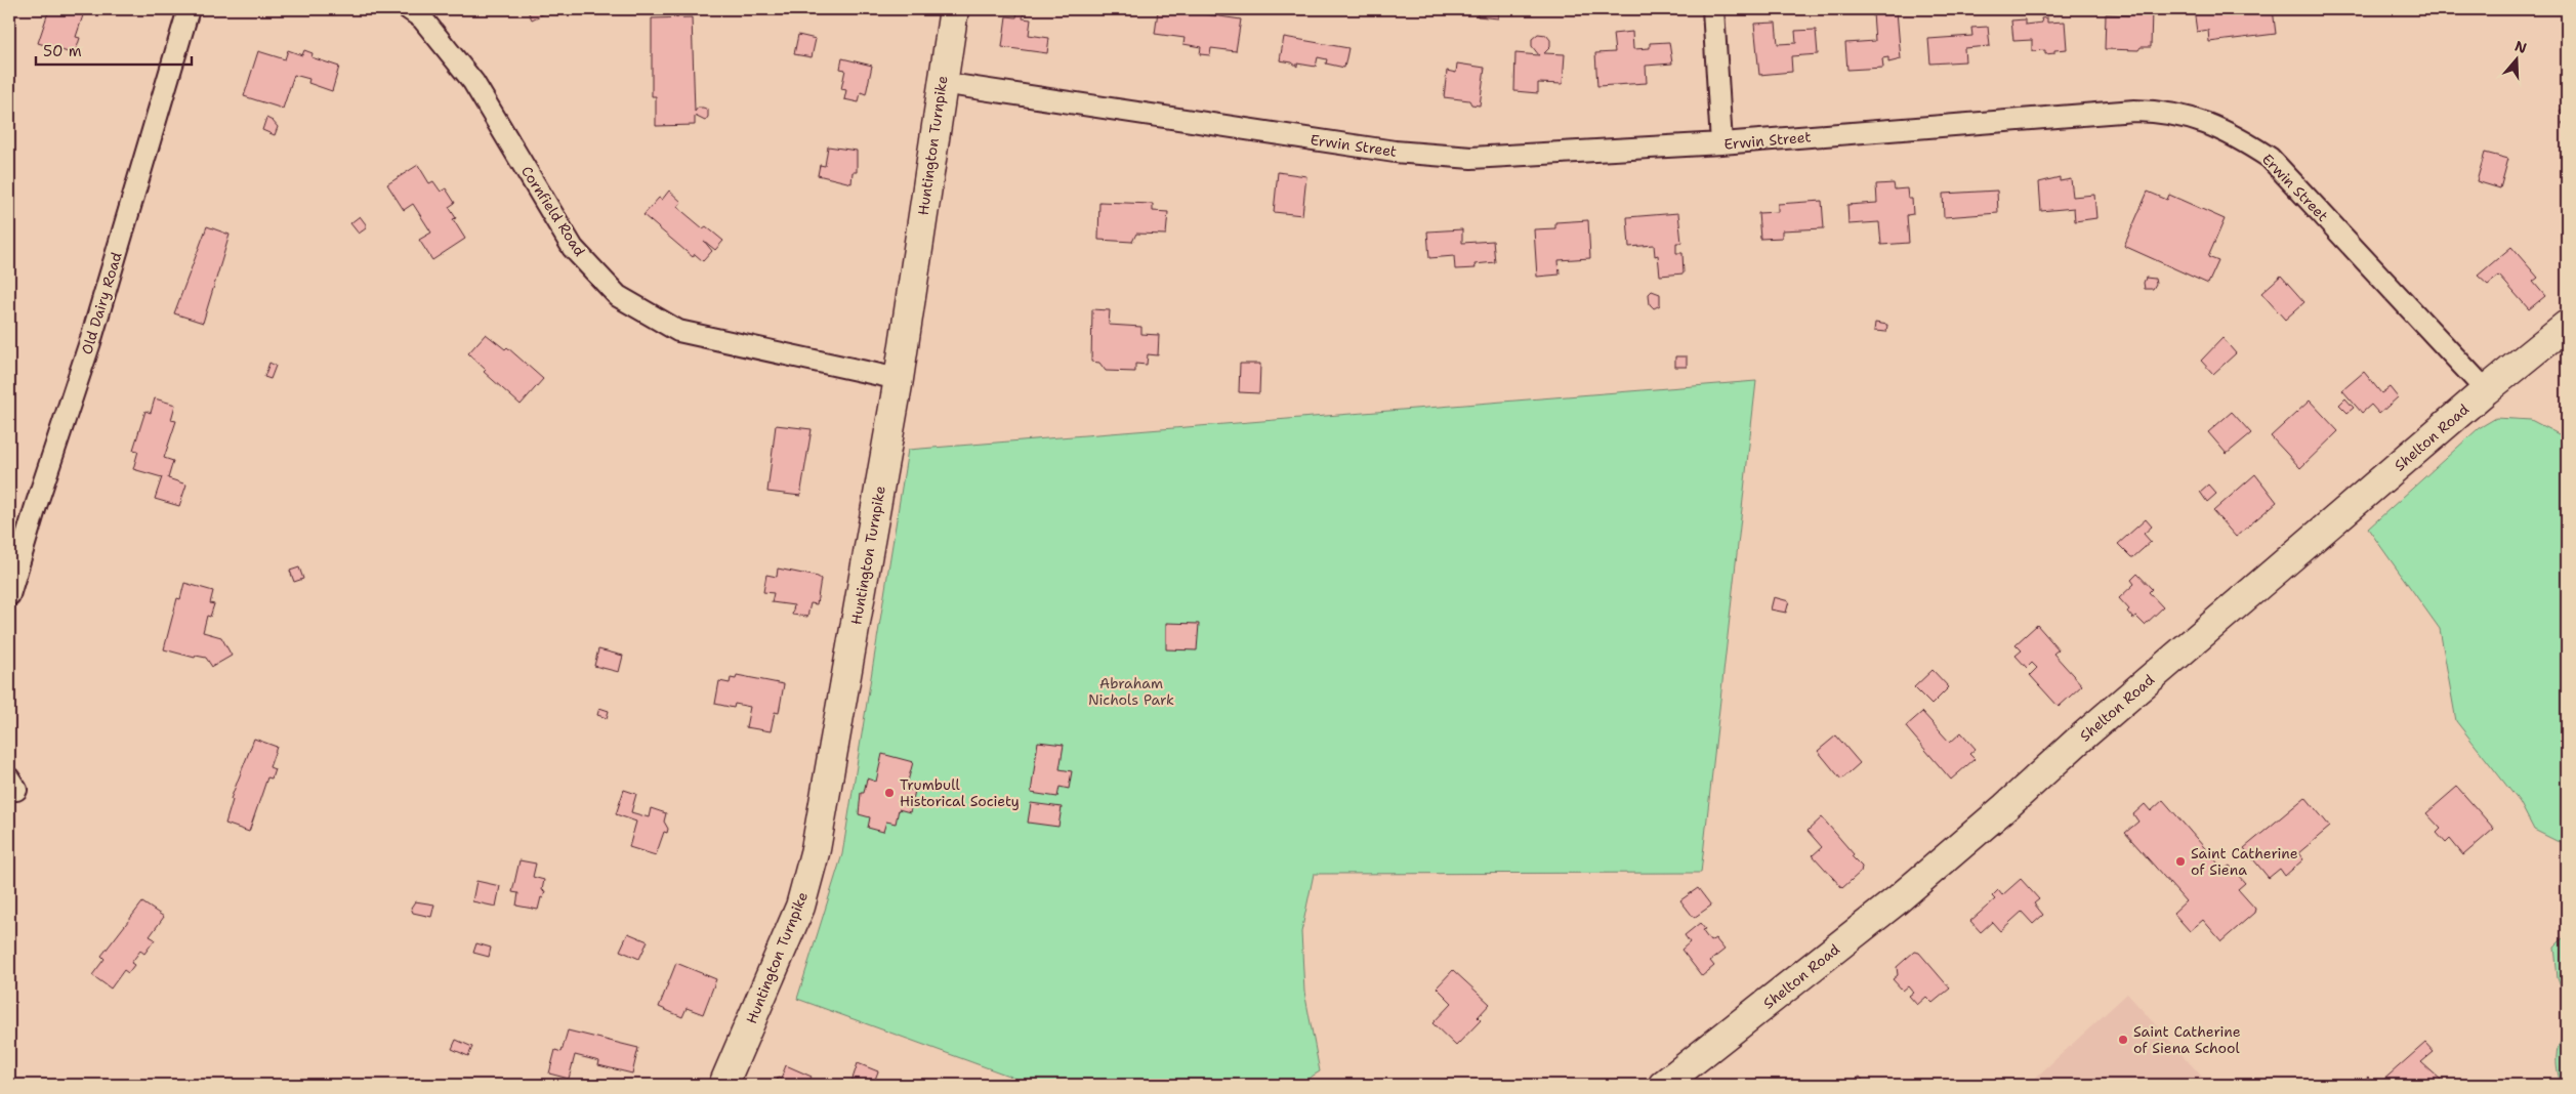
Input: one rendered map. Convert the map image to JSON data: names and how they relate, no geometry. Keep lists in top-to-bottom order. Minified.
{"streets":{"main road":["Huntington Turnpike","Shelton Road"],"street":["Erwin Street","Cornfield Road","Old Dairy Road"]},"crossings":[["Erwin Street","Huntington Turnpike"],["Erwin Street","Shelton Road"],["Huntington Turnpike","Cornfield Road"]],"parks":["Abraham Nichols Park"],"places":["Trumbull Historical Society","Saint Catherine of Siena","Saint Catherine of Siena School"],"scale_bar":"50 m","north":"top"}
